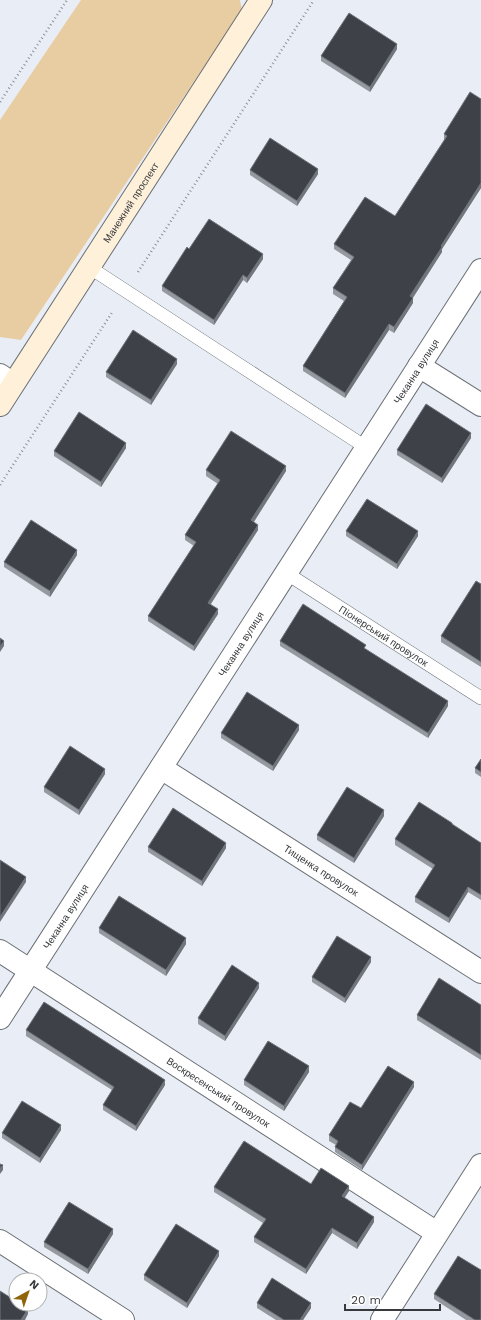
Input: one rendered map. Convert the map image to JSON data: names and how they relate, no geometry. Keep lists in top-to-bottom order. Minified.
{"streets":{"street":["Манежний проспект","Чеканна вулиця","Тищенка провулок","Воскресенський провулок"],"lane":["Пiонерський провулок"]},"crossings":[["Чеканна вулиця","Пiонерський провулок"],["Чеканна вулиця","Тищенка провулок"],["Чеканна вулиця","Воскресенський провулок"]],"scale_bar":"20 m","north":"top right"}
